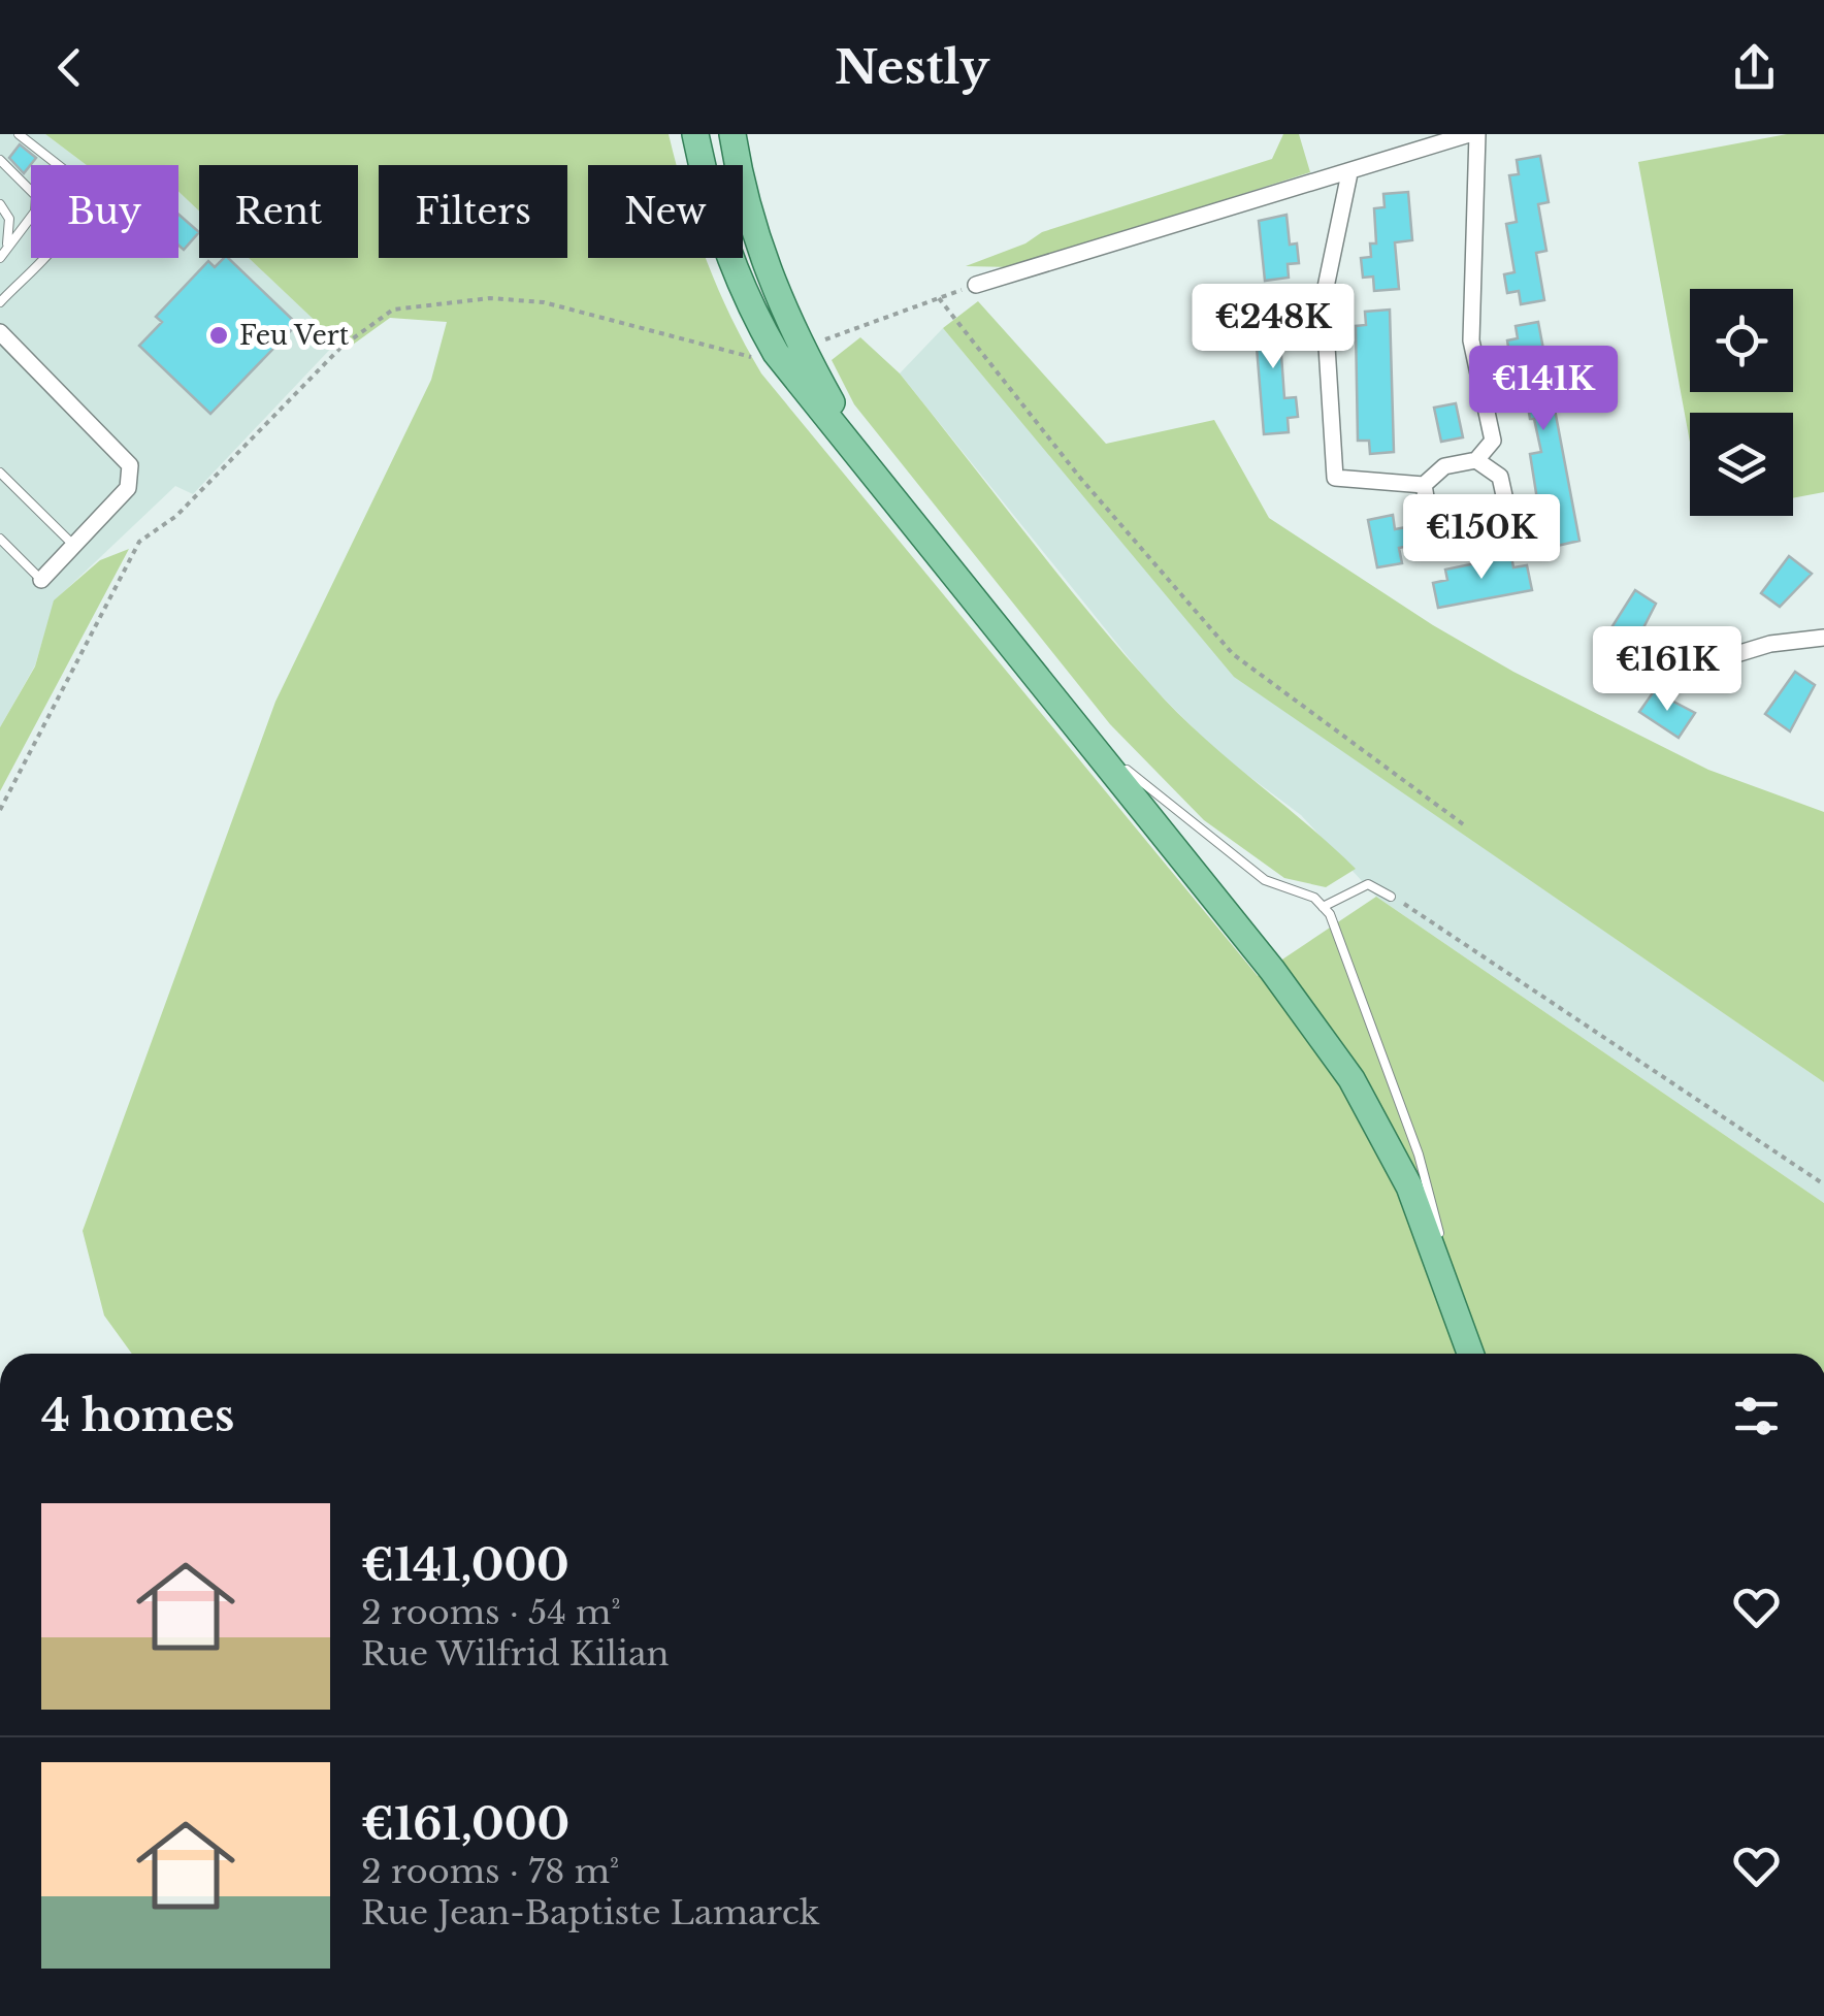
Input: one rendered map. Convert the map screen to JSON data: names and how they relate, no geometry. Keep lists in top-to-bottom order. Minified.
{"places":["Feu Vert"],"page":{"header":"Nestly","chip":["Buy","Rent","Filters","New"],"price":["€248K","€141K","€150K","€161K"],"heading":"4 homes","list":[{"name":"€141,000","note":"2 rooms · 54 m² · Rue Wilfrid Kilian"},{"name":"€161,000","note":"2 rooms · 78 m² · Rue Jean-Baptiste Lamarck"}]}}
